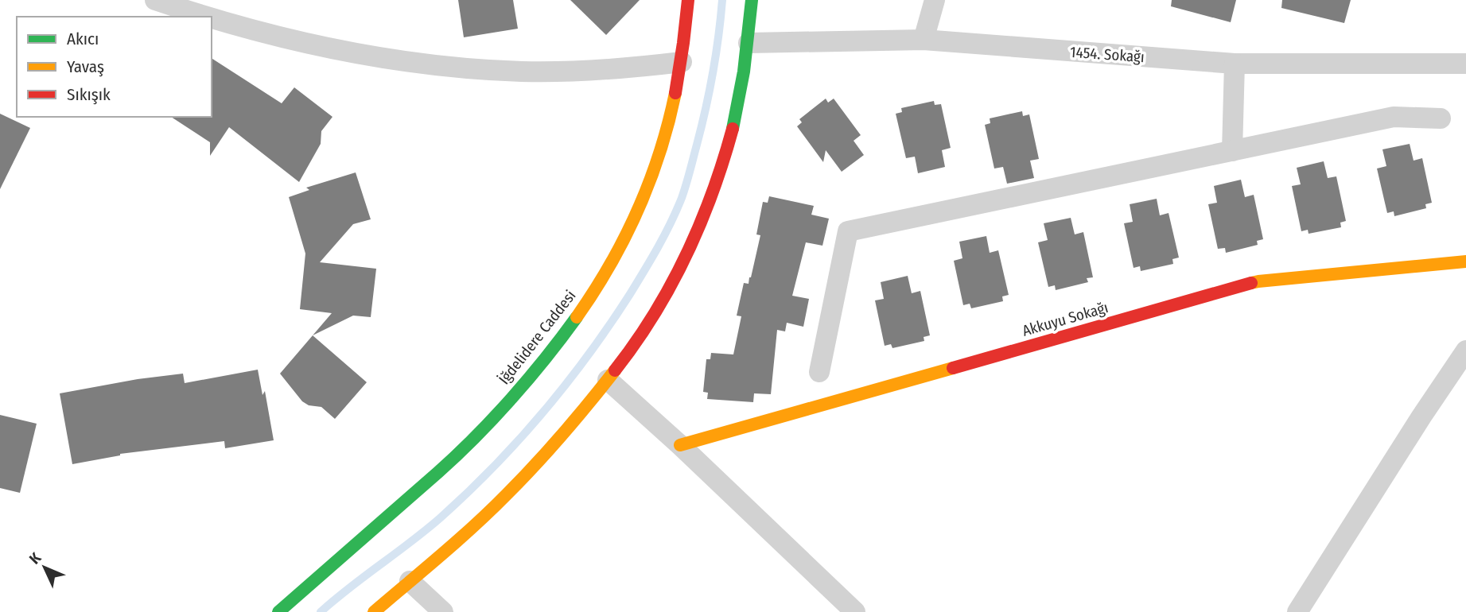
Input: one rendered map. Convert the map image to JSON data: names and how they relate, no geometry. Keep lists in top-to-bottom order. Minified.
{"streets":{"street":["1454. Sokağı","Akkuyu Sokağı","İğdelidere Caddesi"]},"legend":["Akıcı","Yavaş","Sıkışık"],"north":"top left"}
